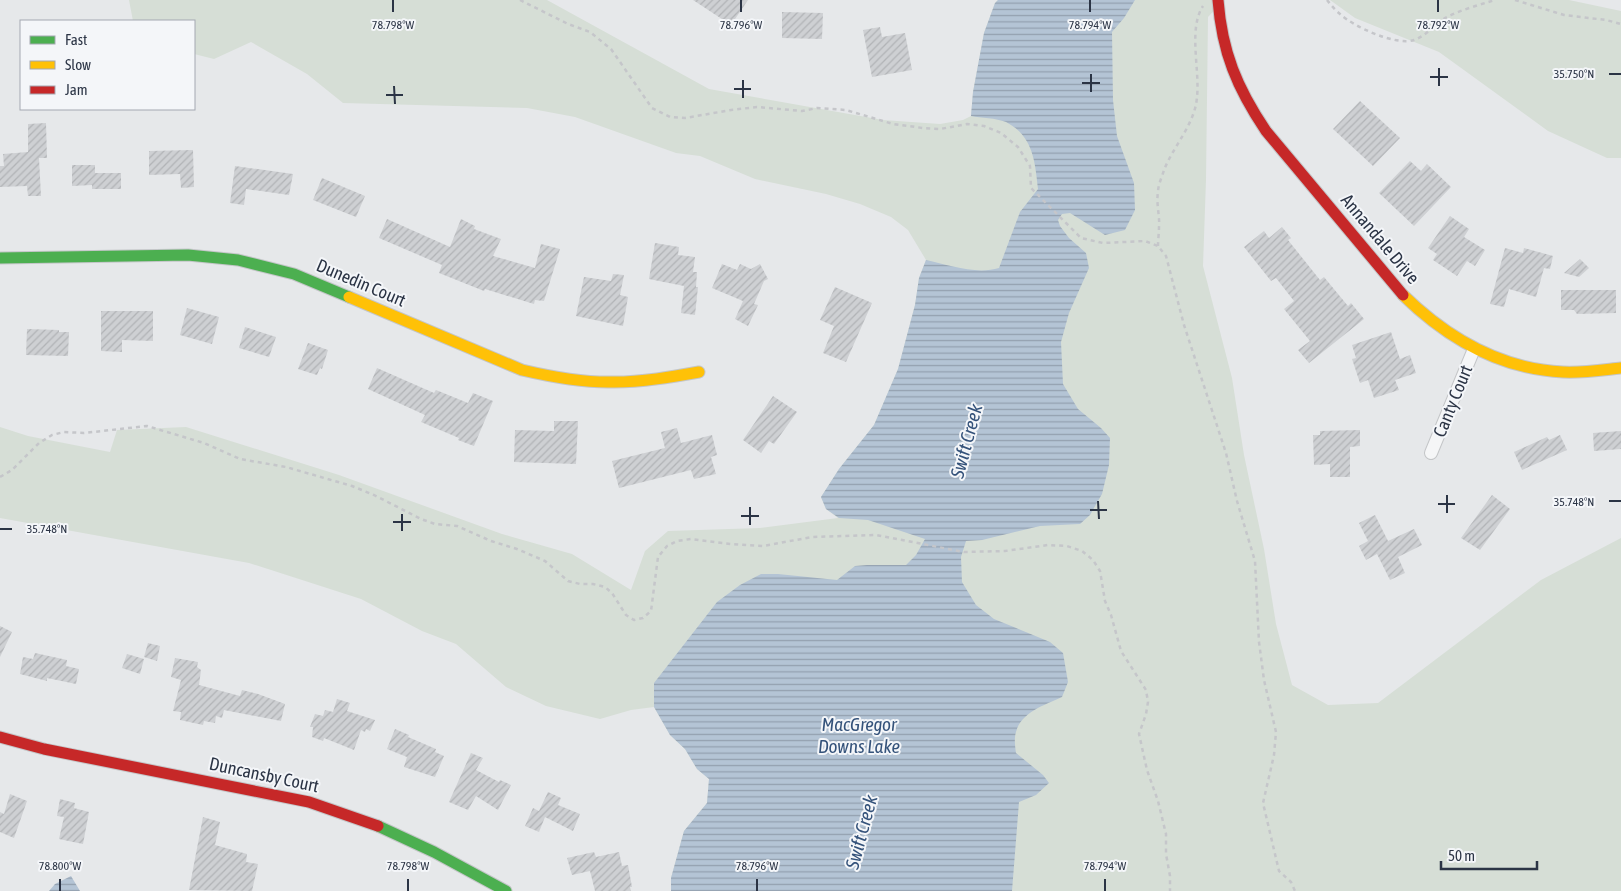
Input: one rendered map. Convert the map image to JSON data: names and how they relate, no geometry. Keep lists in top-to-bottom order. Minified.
{"streets":{"street":["Annandale Drive","Dunedin Court","Canty Court","Duncansby Court"]},"crossings":[["Annandale Drive","Canty Court"]],"water":["Swift Creek","MacGregor Downs Lake"],"legend":["Fast","Slow","Jam"],"scale_bar":"50 m","coordinates":["78.798°W","78.796°W","78.794°W","78.792°W","35.750°N","35.748°N","78.800°W"]}
